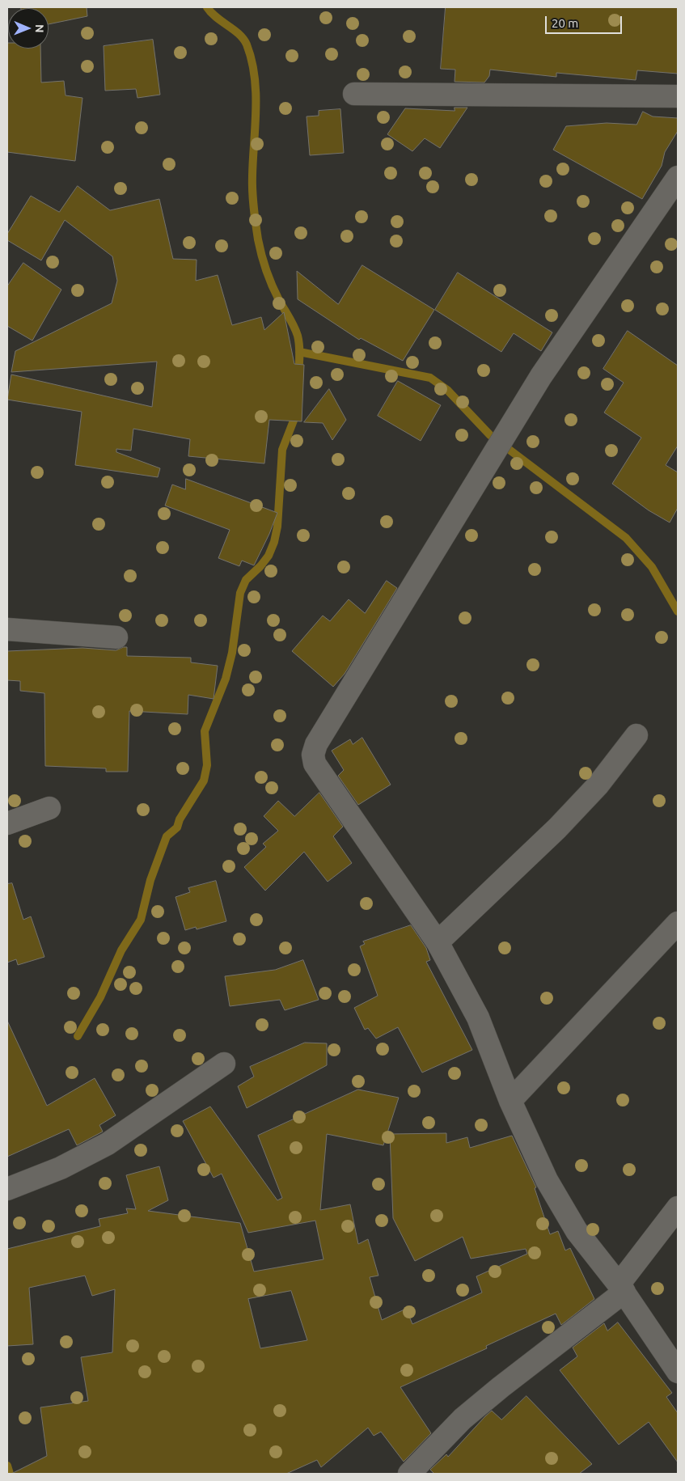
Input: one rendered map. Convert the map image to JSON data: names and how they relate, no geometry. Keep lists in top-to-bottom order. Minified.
{"scale_bar":"20 m","north":"right"}
